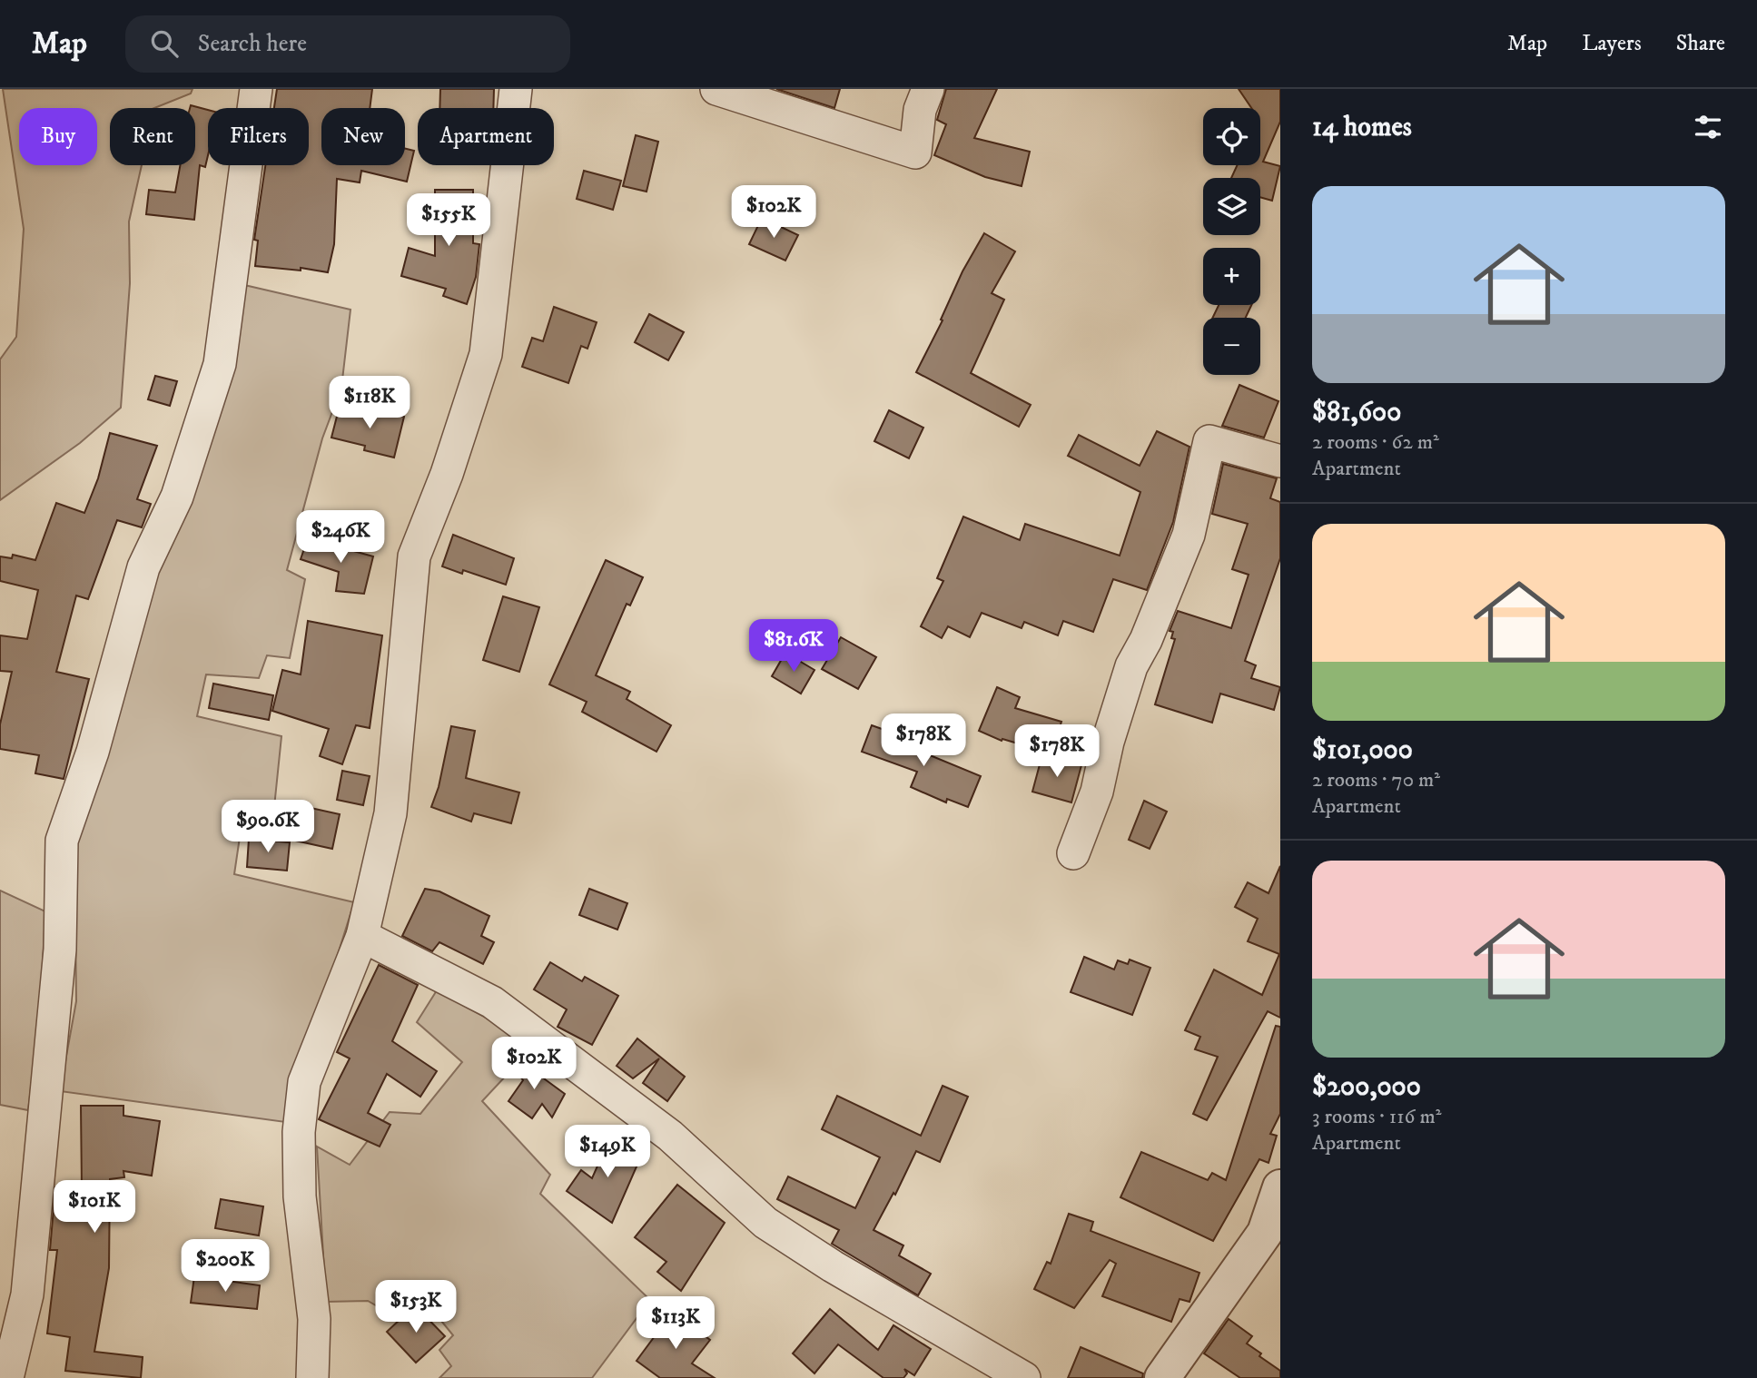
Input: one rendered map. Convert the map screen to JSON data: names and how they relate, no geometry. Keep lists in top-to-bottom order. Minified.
{"page":{"header":"Map","search":"Search here","nav":["Map","Layers","Share"],"heading":"14 homes","map_buttons":["+","−"],"chip":["Buy","Rent","Filters","New","Apartment"],"list":[{"name":"$81,600","note":"2 rooms · 62 m² · Apartment"},{"name":"$101,000","note":"2 rooms · 70 m² · Apartment"},{"name":"$200,000","note":"3 rooms · 116 m² · Apartment"}],"price":["$102K","$155K","$118K","$246K","$81.6K","$178K","$178K","$90.6K","$102K","$149K","$101K","$200K","$153K","$113K"]}}
